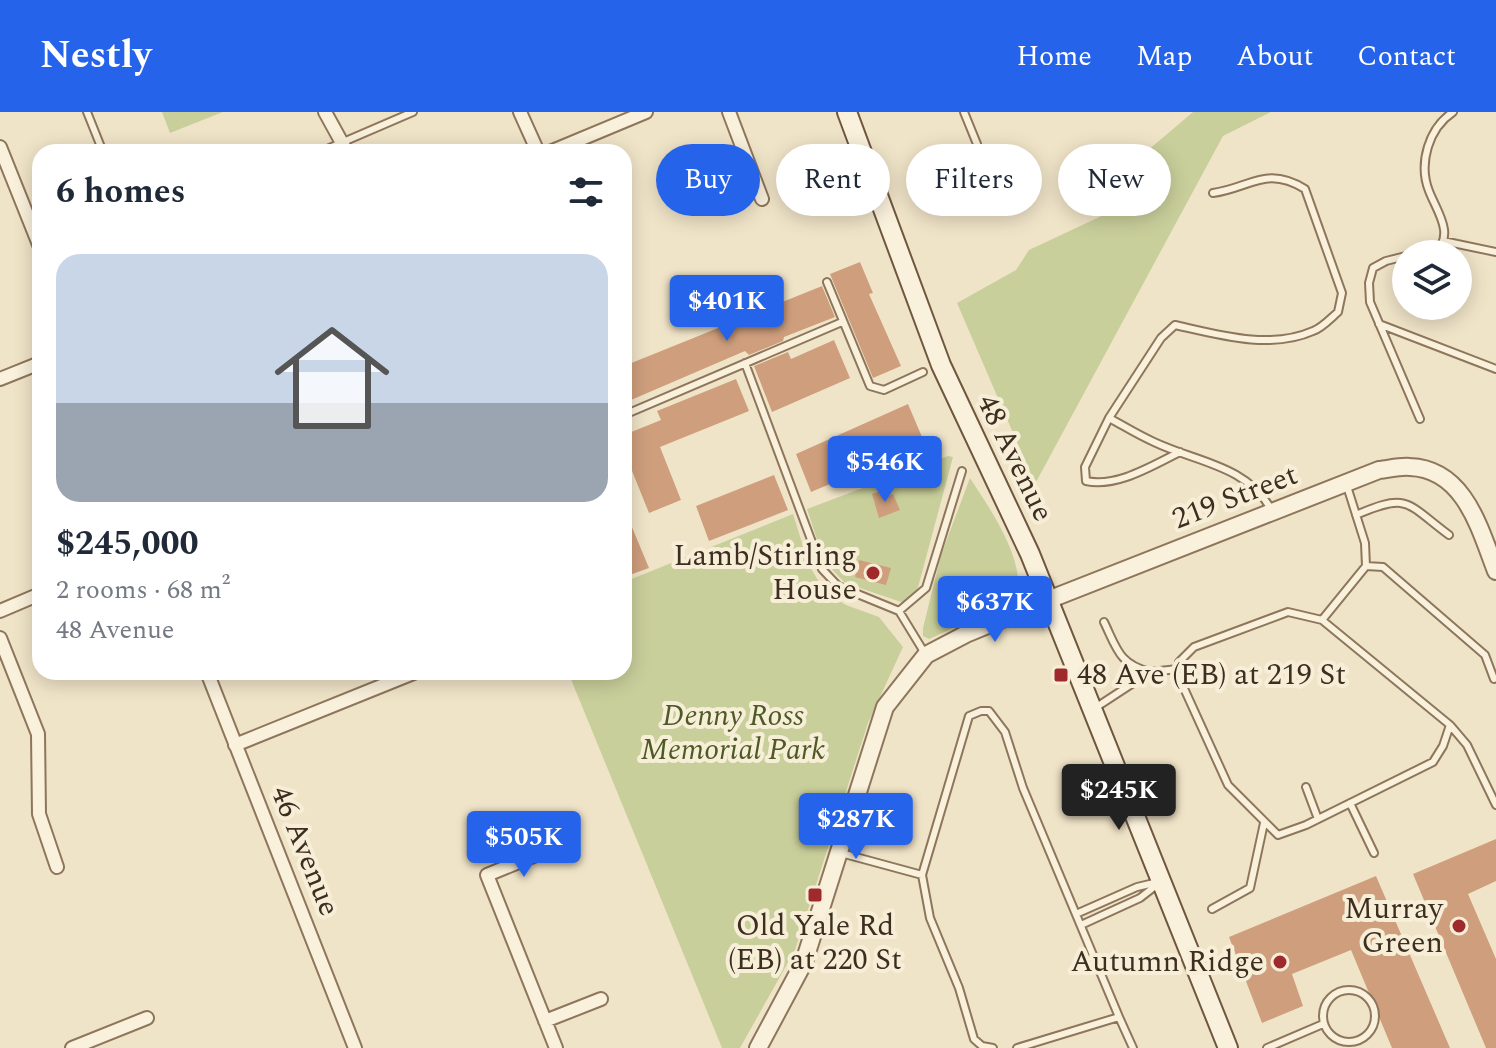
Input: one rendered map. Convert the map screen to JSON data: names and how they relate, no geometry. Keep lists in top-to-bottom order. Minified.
{"streets":{"main road":["48 Avenue"],"street":["219 Street","46 Avenue"]},"crossings":[["48 Avenue","219 Street"]],"parks":["Denny Ross Memorial Park"],"places":{"other":["Lamb/Stirling House","Murray Green","Autumn Ridge"],"transit":["48 Ave (EB) at 219 St","Old Yale Rd (EB) at 220 St"]},"page":{"header":"Nestly","nav":["Home","Map","About","Contact"],"chip":["Buy","Rent","Filters","New"],"heading":"6 homes","list":[{"name":"$245,000","note":"2 rooms · 68 m² · 48 Avenue"}],"price":["$401K","$546K","$637K","$245K","$287K","$505K"]}}
